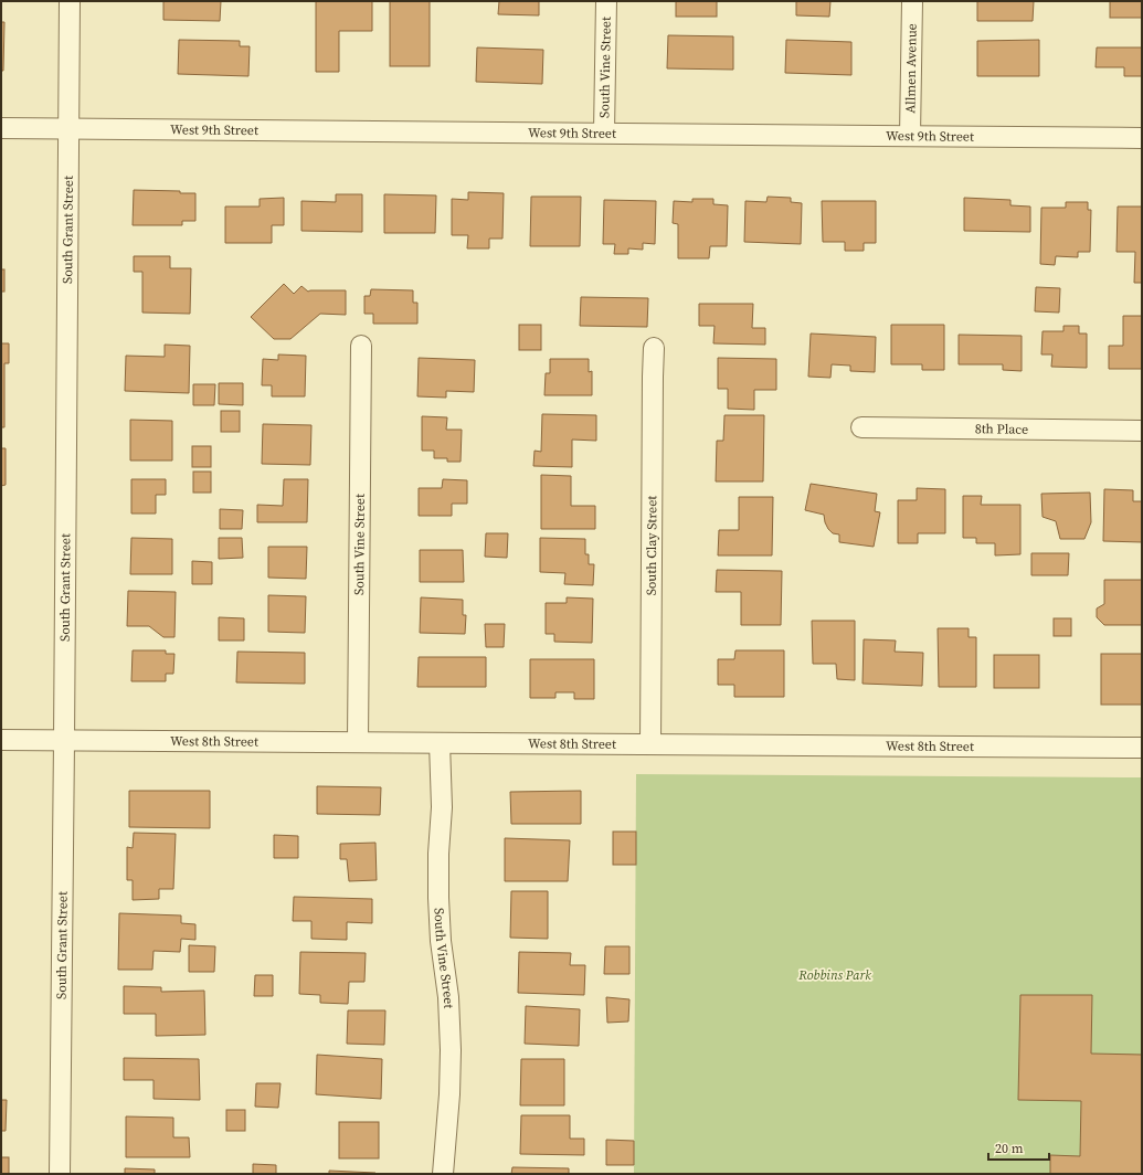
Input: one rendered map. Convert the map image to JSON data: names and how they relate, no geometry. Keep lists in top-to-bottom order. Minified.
{"streets":{"street":["South Vine Street","Allmen Avenue","West 9th Street","South Grant Street","8th Place","South Clay Street","West 8th Street"]},"crossings":[["South Vine Street","West 9th Street"],["South Vine Street","West 8th Street"],["Allmen Avenue","West 9th Street"],["West 9th Street","South Grant Street"],["South Grant Street","West 8th Street"],["South Clay Street","West 8th Street"]],"parks":["Robbins Park"],"scale_bar":"20 m"}
